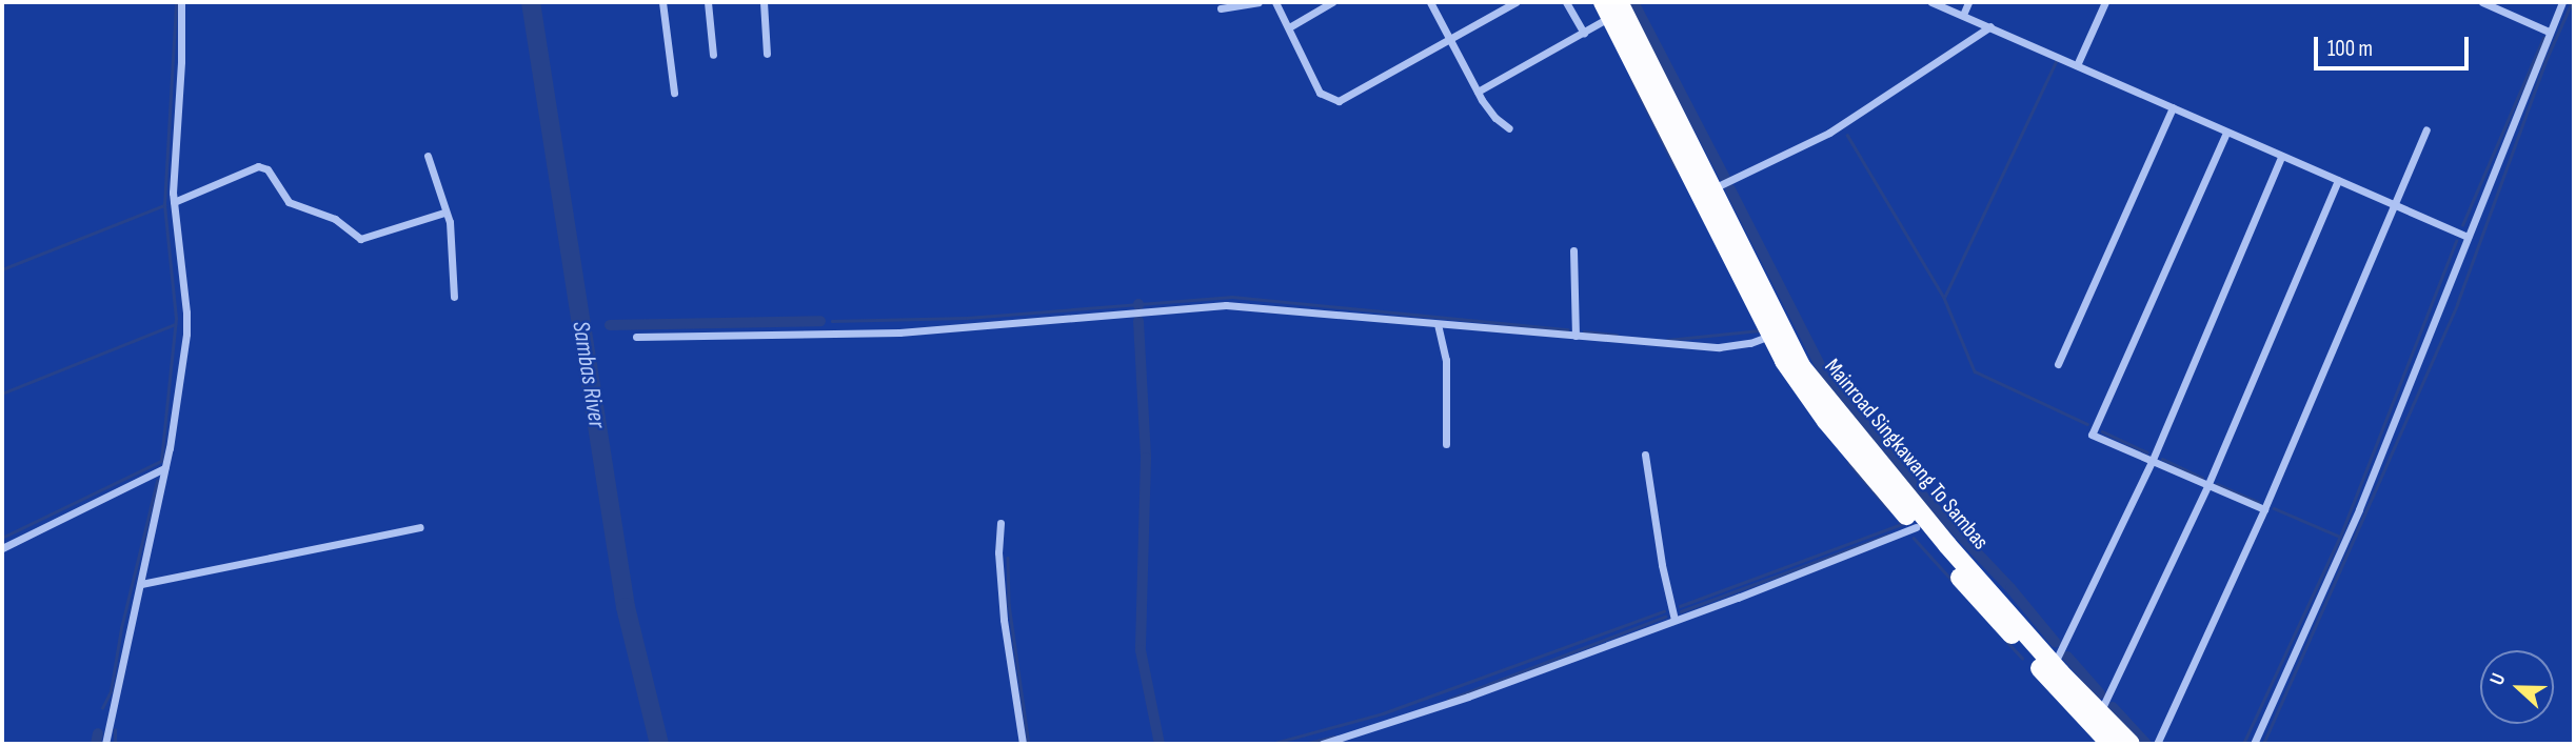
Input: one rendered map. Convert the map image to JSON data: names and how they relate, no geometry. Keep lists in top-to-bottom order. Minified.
{"streets":{"highway":["Mainroad Singkawang To Sambas"]},"water":["Sambas River"],"scale_bar":"100 m","north":"left"}
